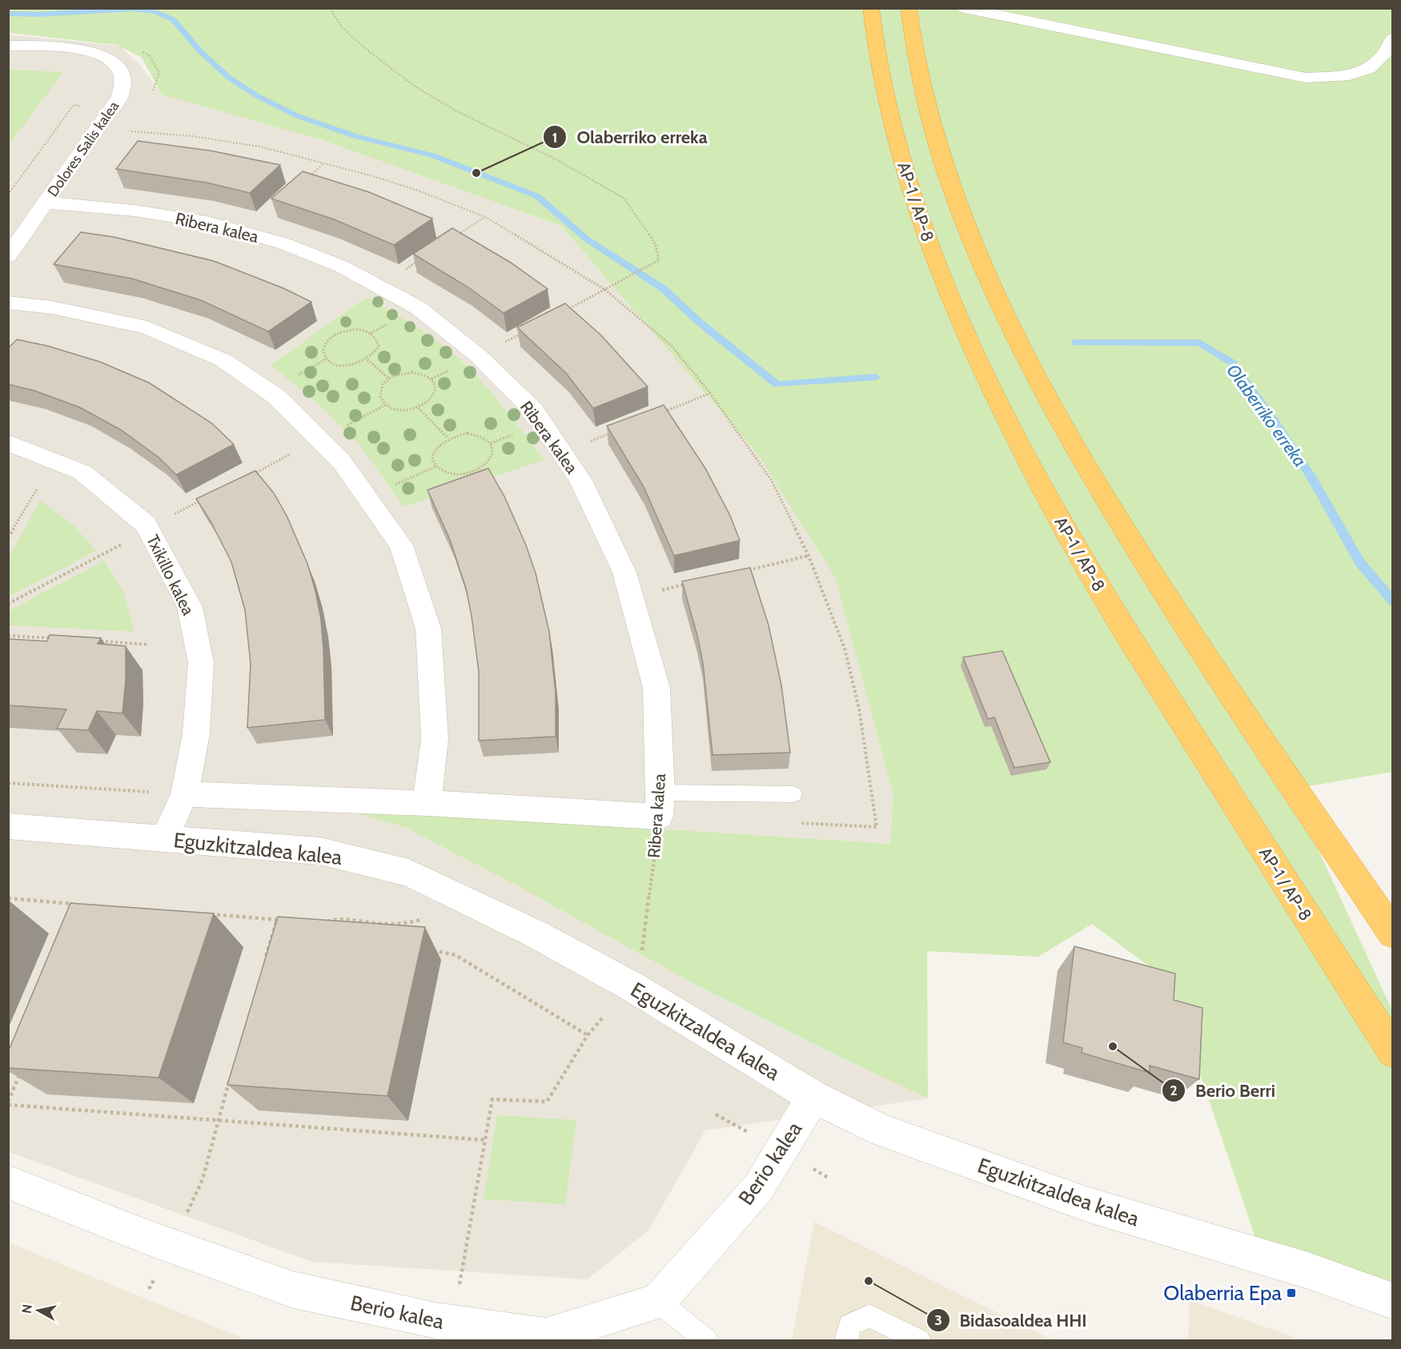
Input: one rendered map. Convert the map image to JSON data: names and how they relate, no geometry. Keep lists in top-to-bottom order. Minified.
{"streets":{"highway":["AP-1 / AP-8"],"street":["Dolores Salis kalea","Ribera kalea","Txikillo kalea","Eguzkitzaldea kalea","Berio kalea"]},"crossings":[["Dolores Salis kalea","Ribera kalea"],["Ribera kalea","Eguzkitzaldea kalea"],["Txikillo kalea","Eguzkitzaldea kalea"],["Eguzkitzaldea kalea","Berio kalea"]],"water":["Olaberriko erreka"],"places":{"other":["Olaberriko erreka","Berio Berri","Bidasoaldea HHI"],"transit":["Olaberria Epa"]},"north":"left"}
